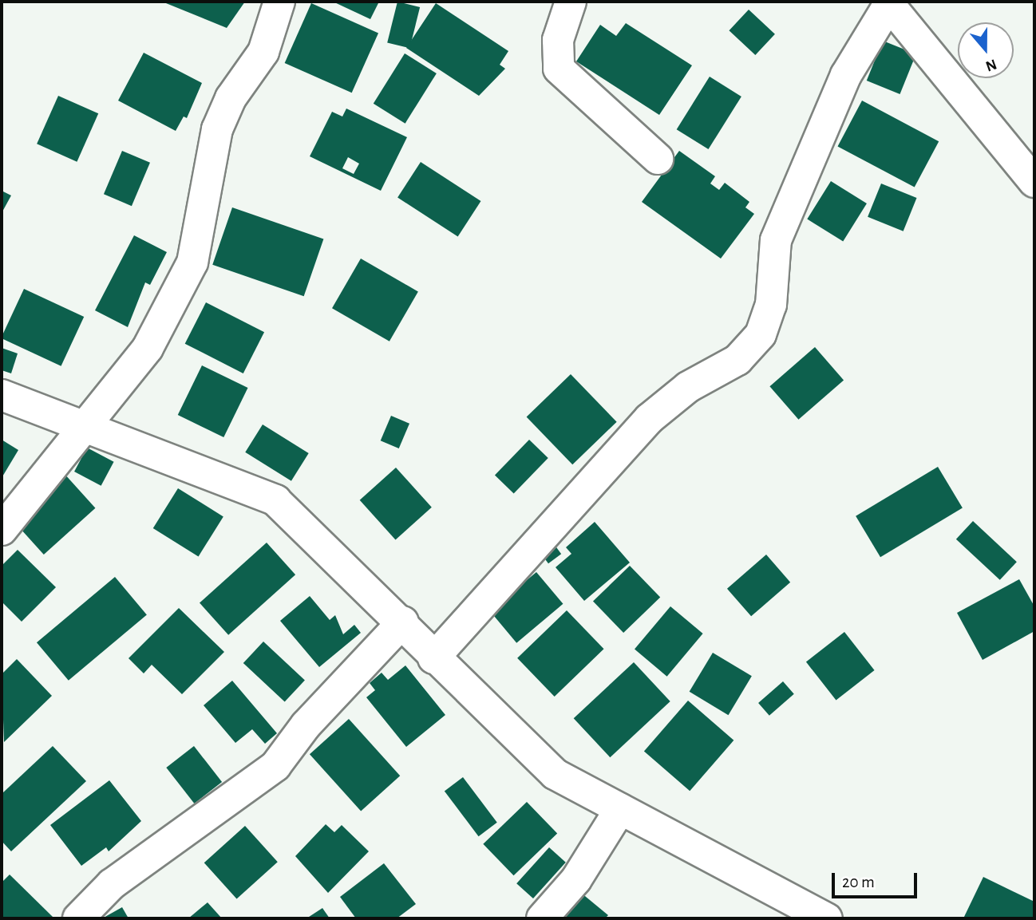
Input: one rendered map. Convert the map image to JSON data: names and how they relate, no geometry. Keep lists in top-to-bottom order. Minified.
{"scale_bar":"20 m","north":"bottom"}
